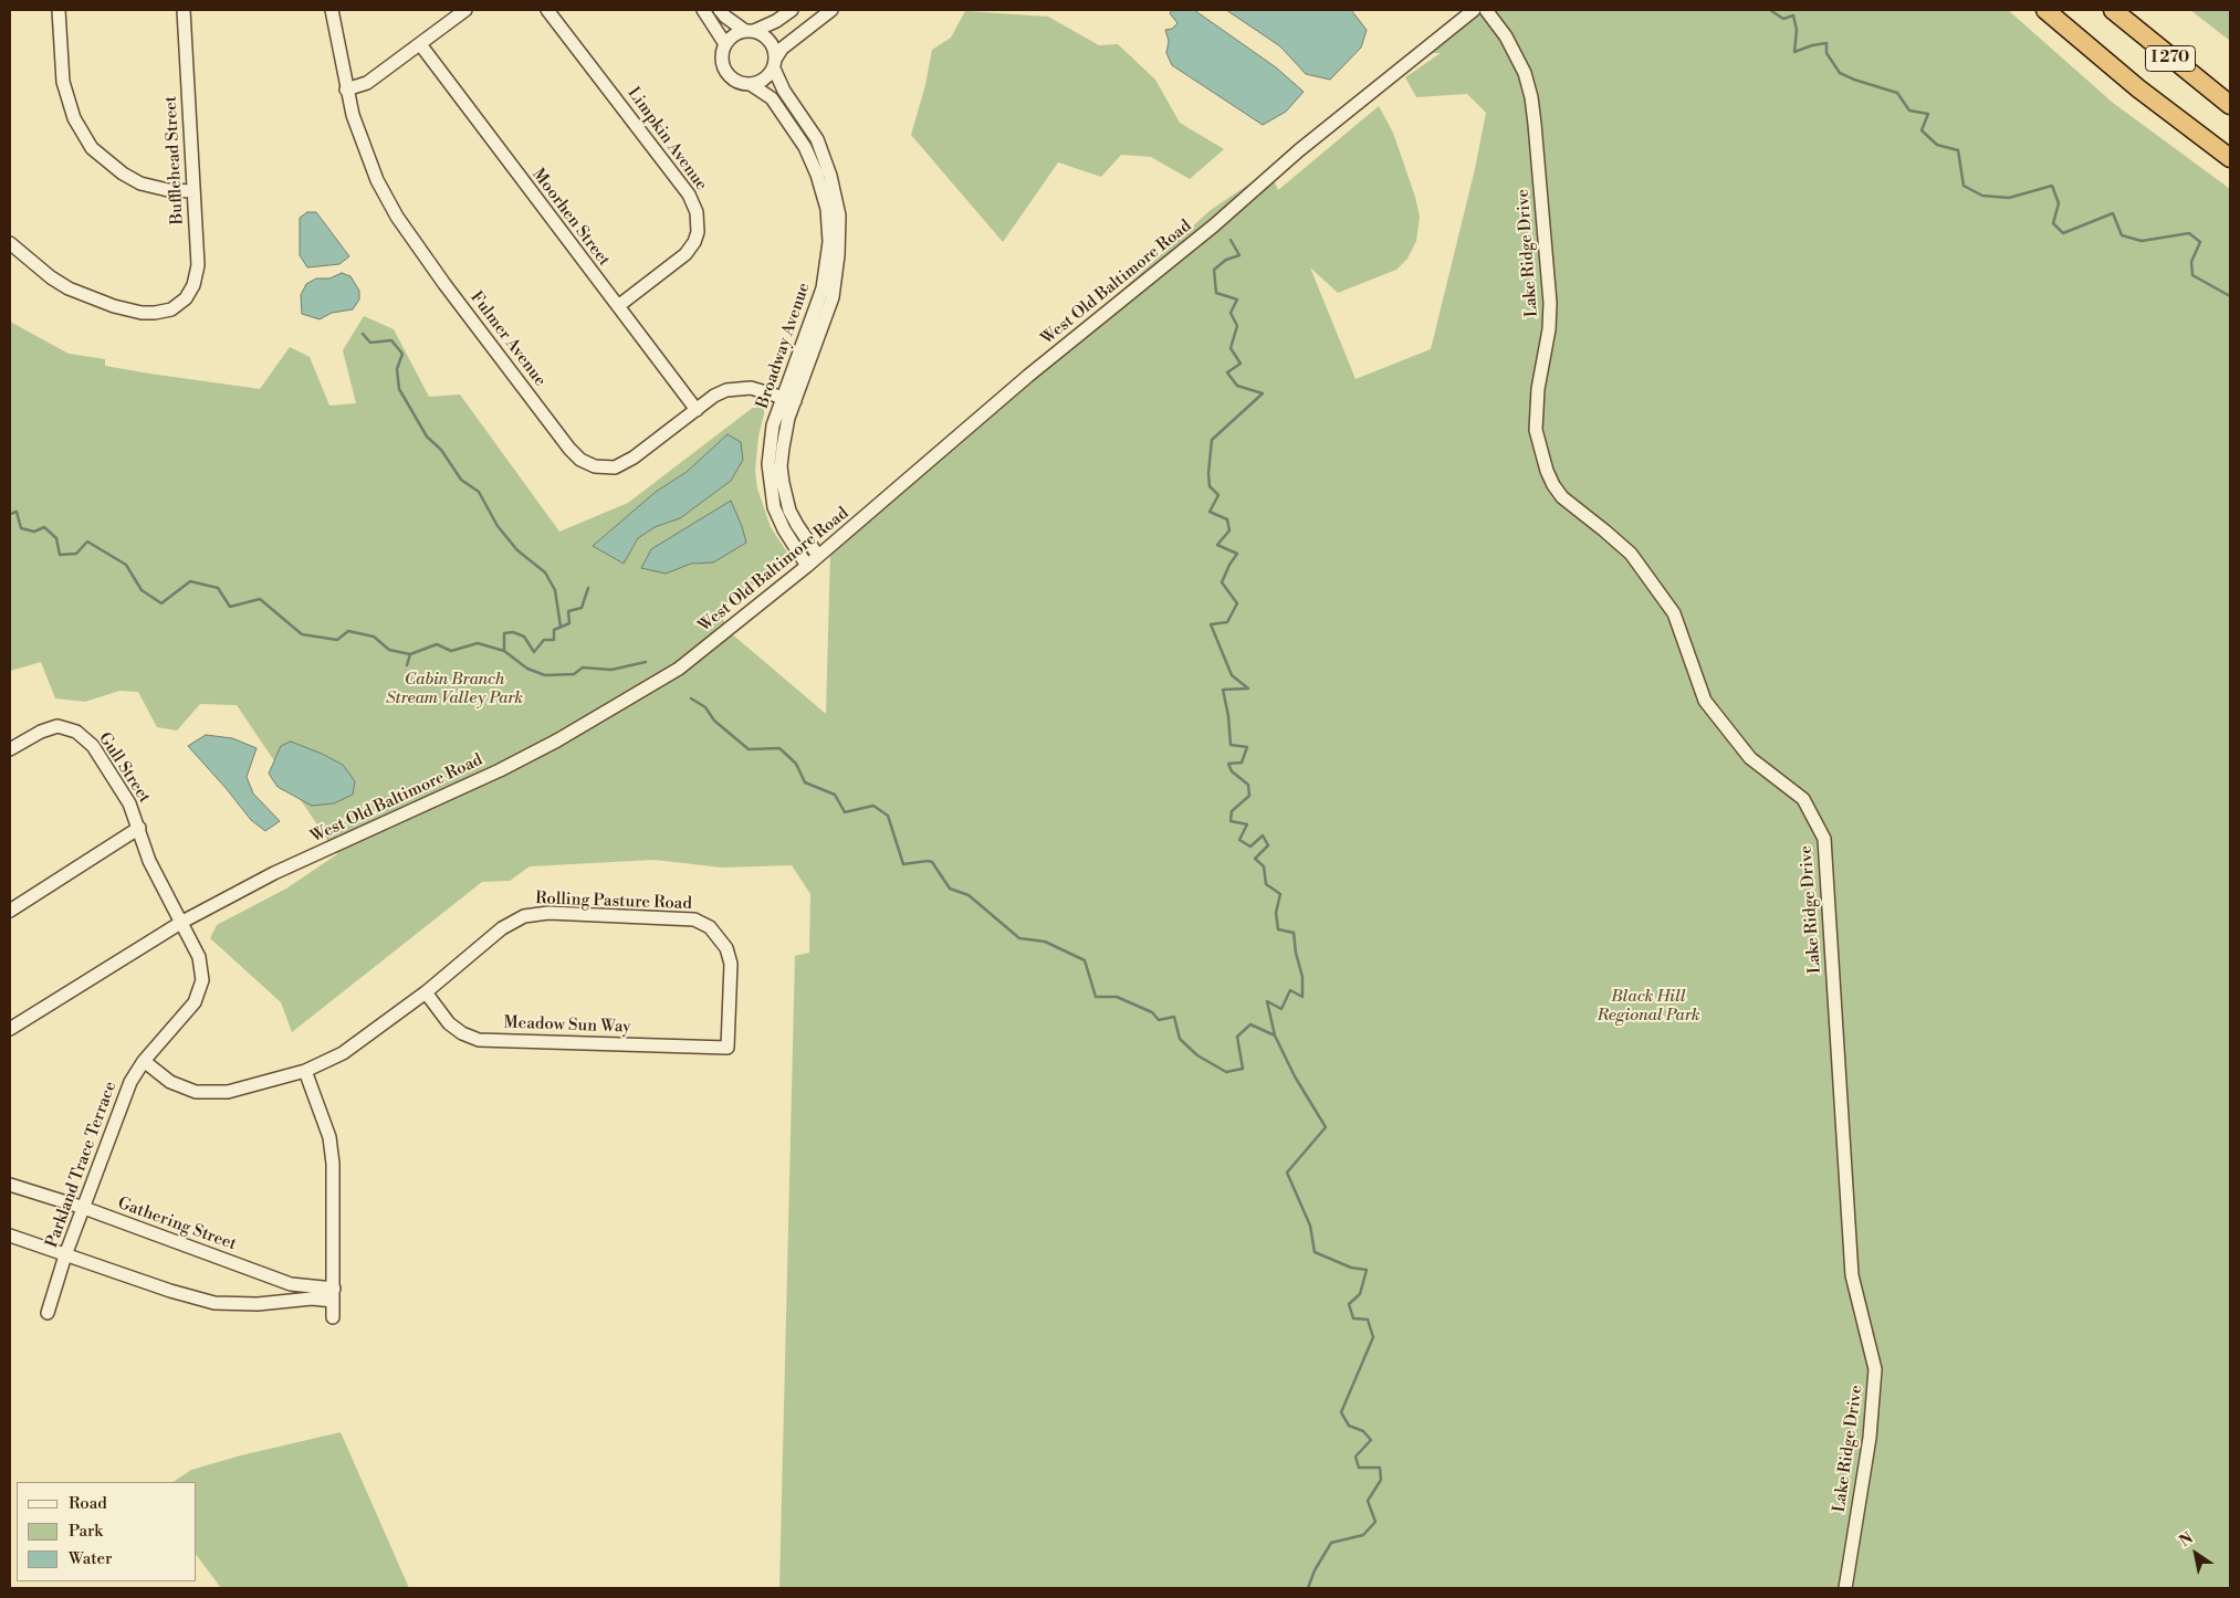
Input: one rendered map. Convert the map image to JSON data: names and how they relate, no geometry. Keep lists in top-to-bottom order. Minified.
{"streets":{"highway":["I 270"],"street":["Limpkin Avenue","Bufflehead Street","Moorhen Street","Lake Ridge Drive","West Old Baltimore Road","Fulmer Avenue","Broadway Avenue","Gull Street","Rolling Pasture Road","Meadow Sun Way","Parkland Trace Terrace","Gathering Street"]},"crossings":[["Limpkin Avenue","Moorhen Street"],["Moorhen Street","Fulmer Avenue"],["West Old Baltimore Road","Broadway Avenue"],["West Old Baltimore Road","Gull Street"],["West Old Baltimore Road","Parkland Trace Terrace"],["Fulmer Avenue","Broadway Avenue"],["Gull Street","Parkland Trace Terrace"],["Rolling Pasture Road","Meadow Sun Way"],["Rolling Pasture Road","Parkland Trace Terrace"],["Parkland Trace Terrace","Gathering Street"]],"parks":["Cabin Branch Stream Valley Park","Black Hill Regional Park"],"legend":["Road","Park","Water"],"north":"top left"}
